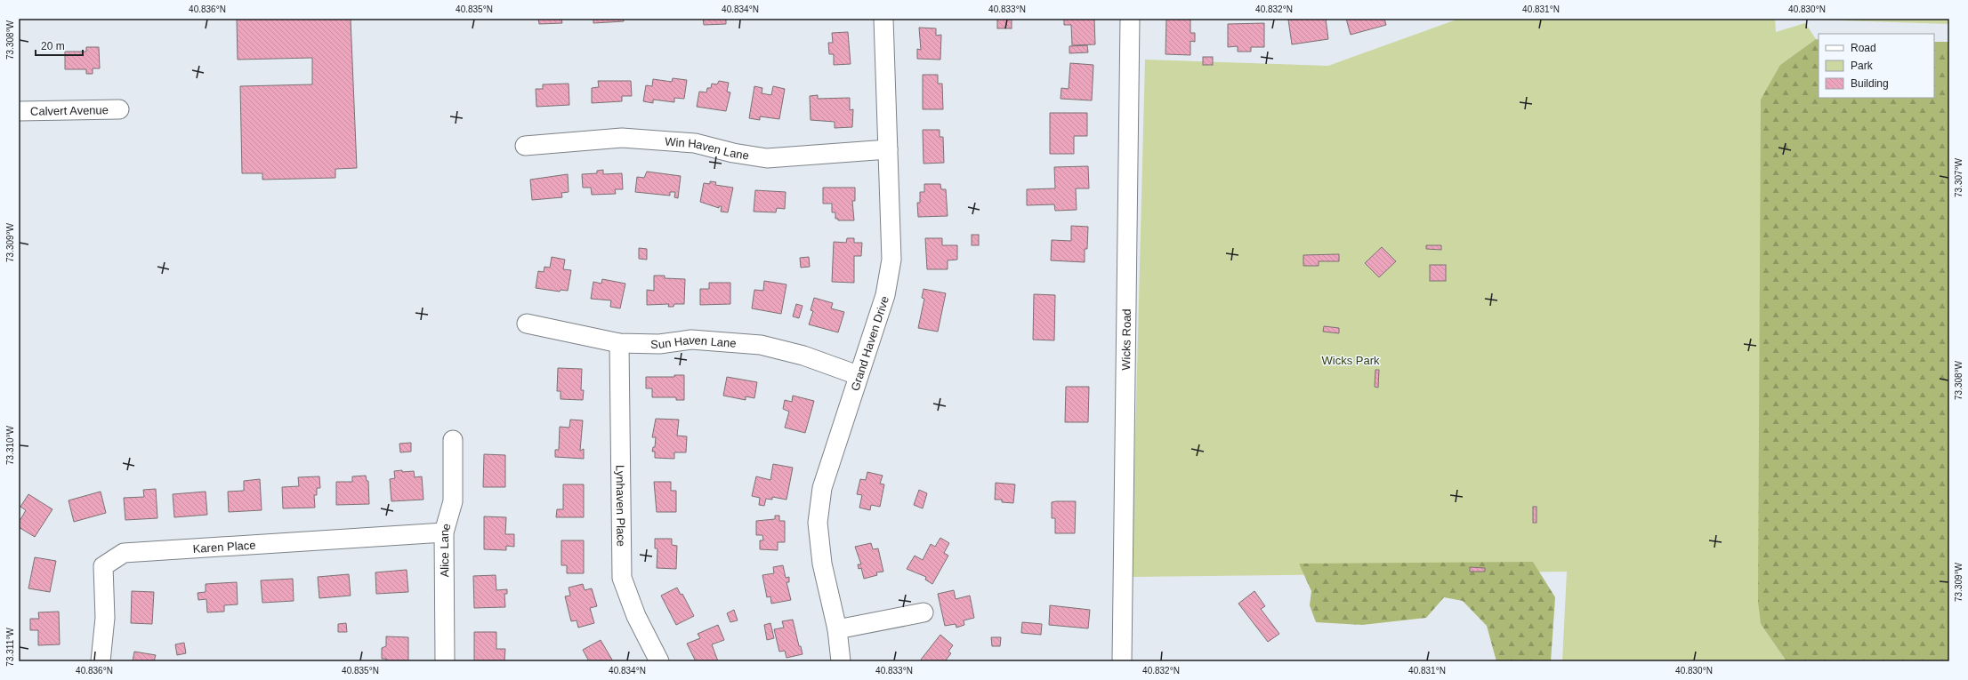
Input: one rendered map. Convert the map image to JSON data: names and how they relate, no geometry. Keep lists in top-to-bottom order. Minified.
{"streets":{"street":["Calvert Avenue","Win Haven Lane","Wicks Road","Sun Haven Lane","Grand Haven Drive","Lynhaven Place","Karen Place","Alice Lane"]},"crossings":[["Win Haven Lane","Grand Haven Drive"],["Sun Haven Lane","Grand Haven Drive"],["Sun Haven Lane","Lynhaven Place"],["Karen Place","Alice Lane"]],"parks":["Wicks Park"],"legend":["Road","Park","Building"],"scale_bar":"20 m","coordinates":["40.836°N","40.835°N","40.834°N","40.833°N","40.832°N","40.831°N","40.830°N","73.308°W","73.307°W","73.309°W","73.310°W","73.311°W"]}
